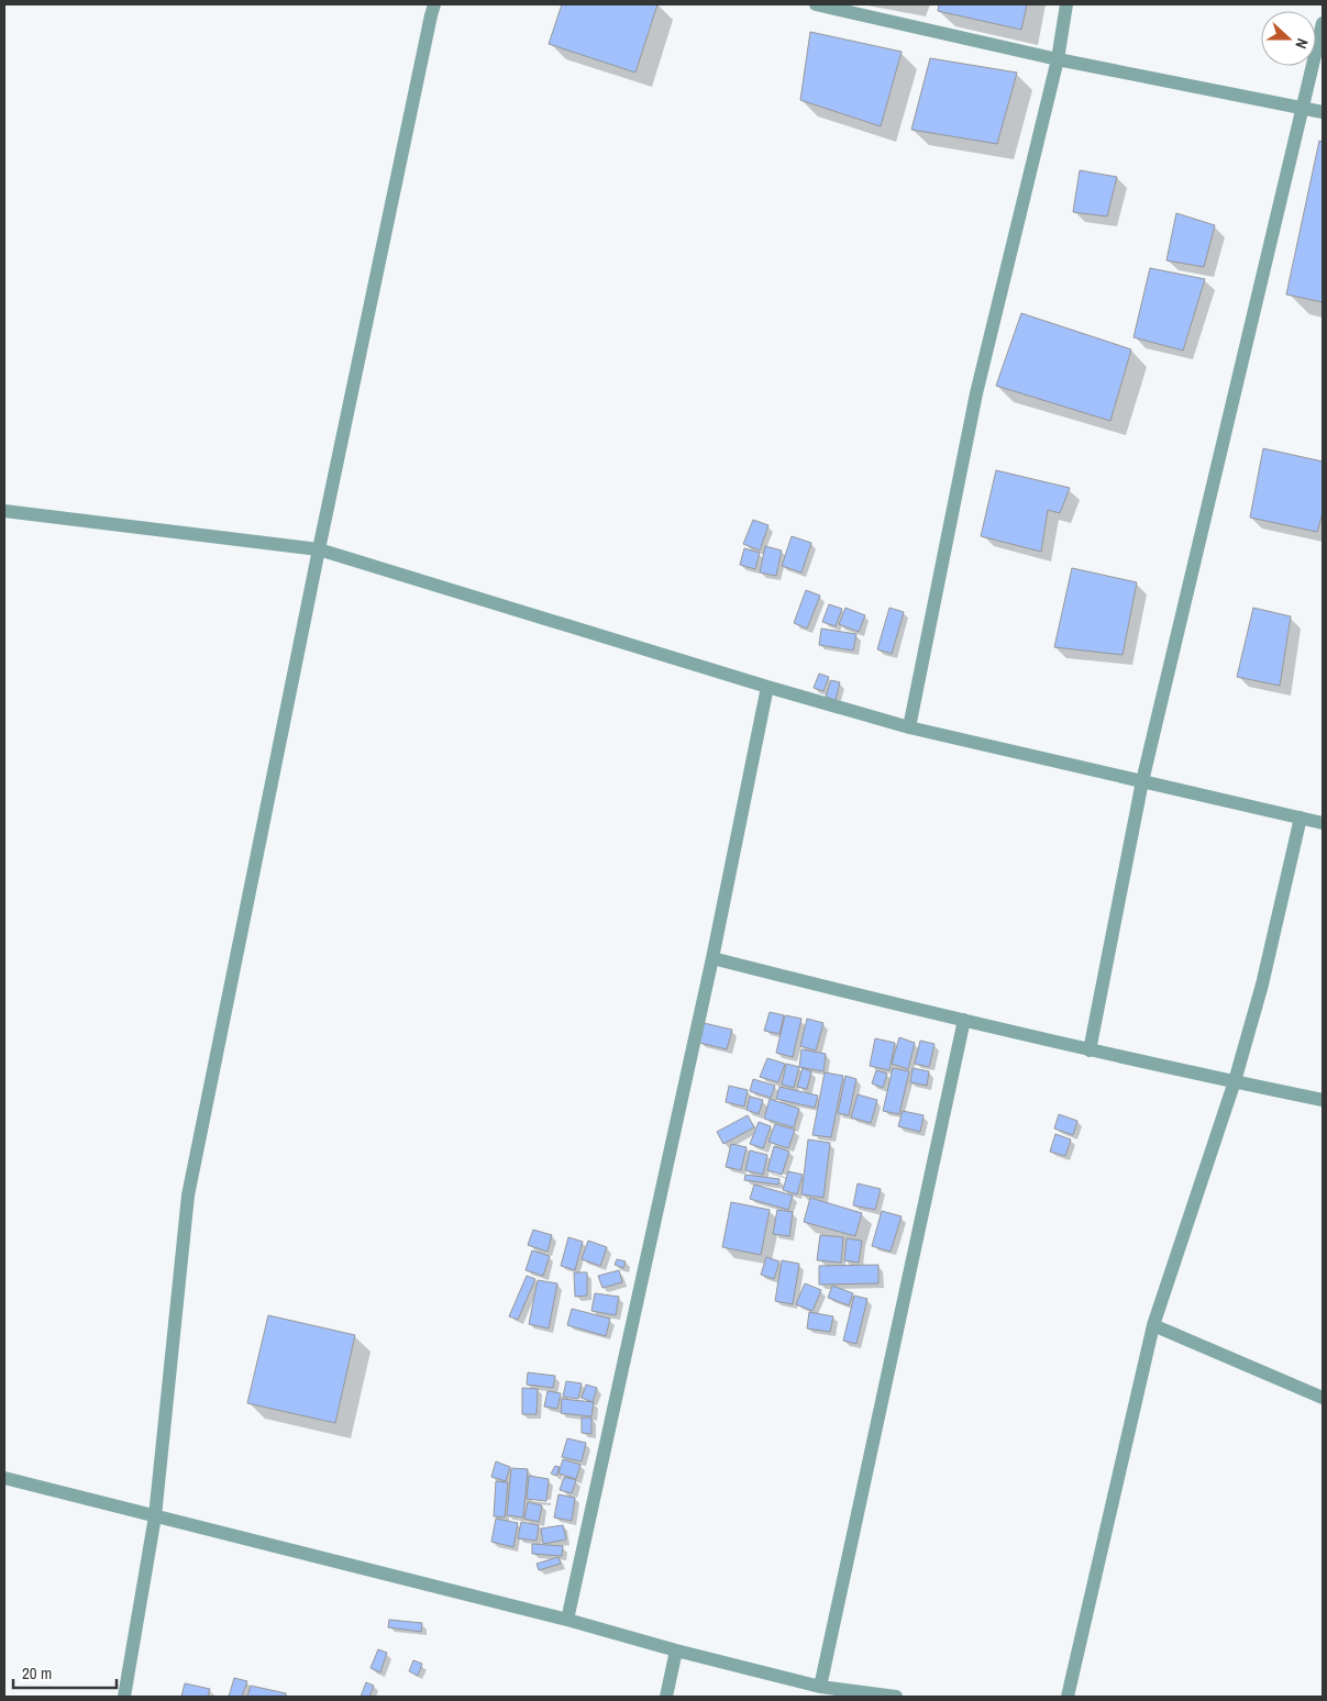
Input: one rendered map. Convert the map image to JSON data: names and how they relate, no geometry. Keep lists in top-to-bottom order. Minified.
{"scale_bar":"20 m","north":"right"}
